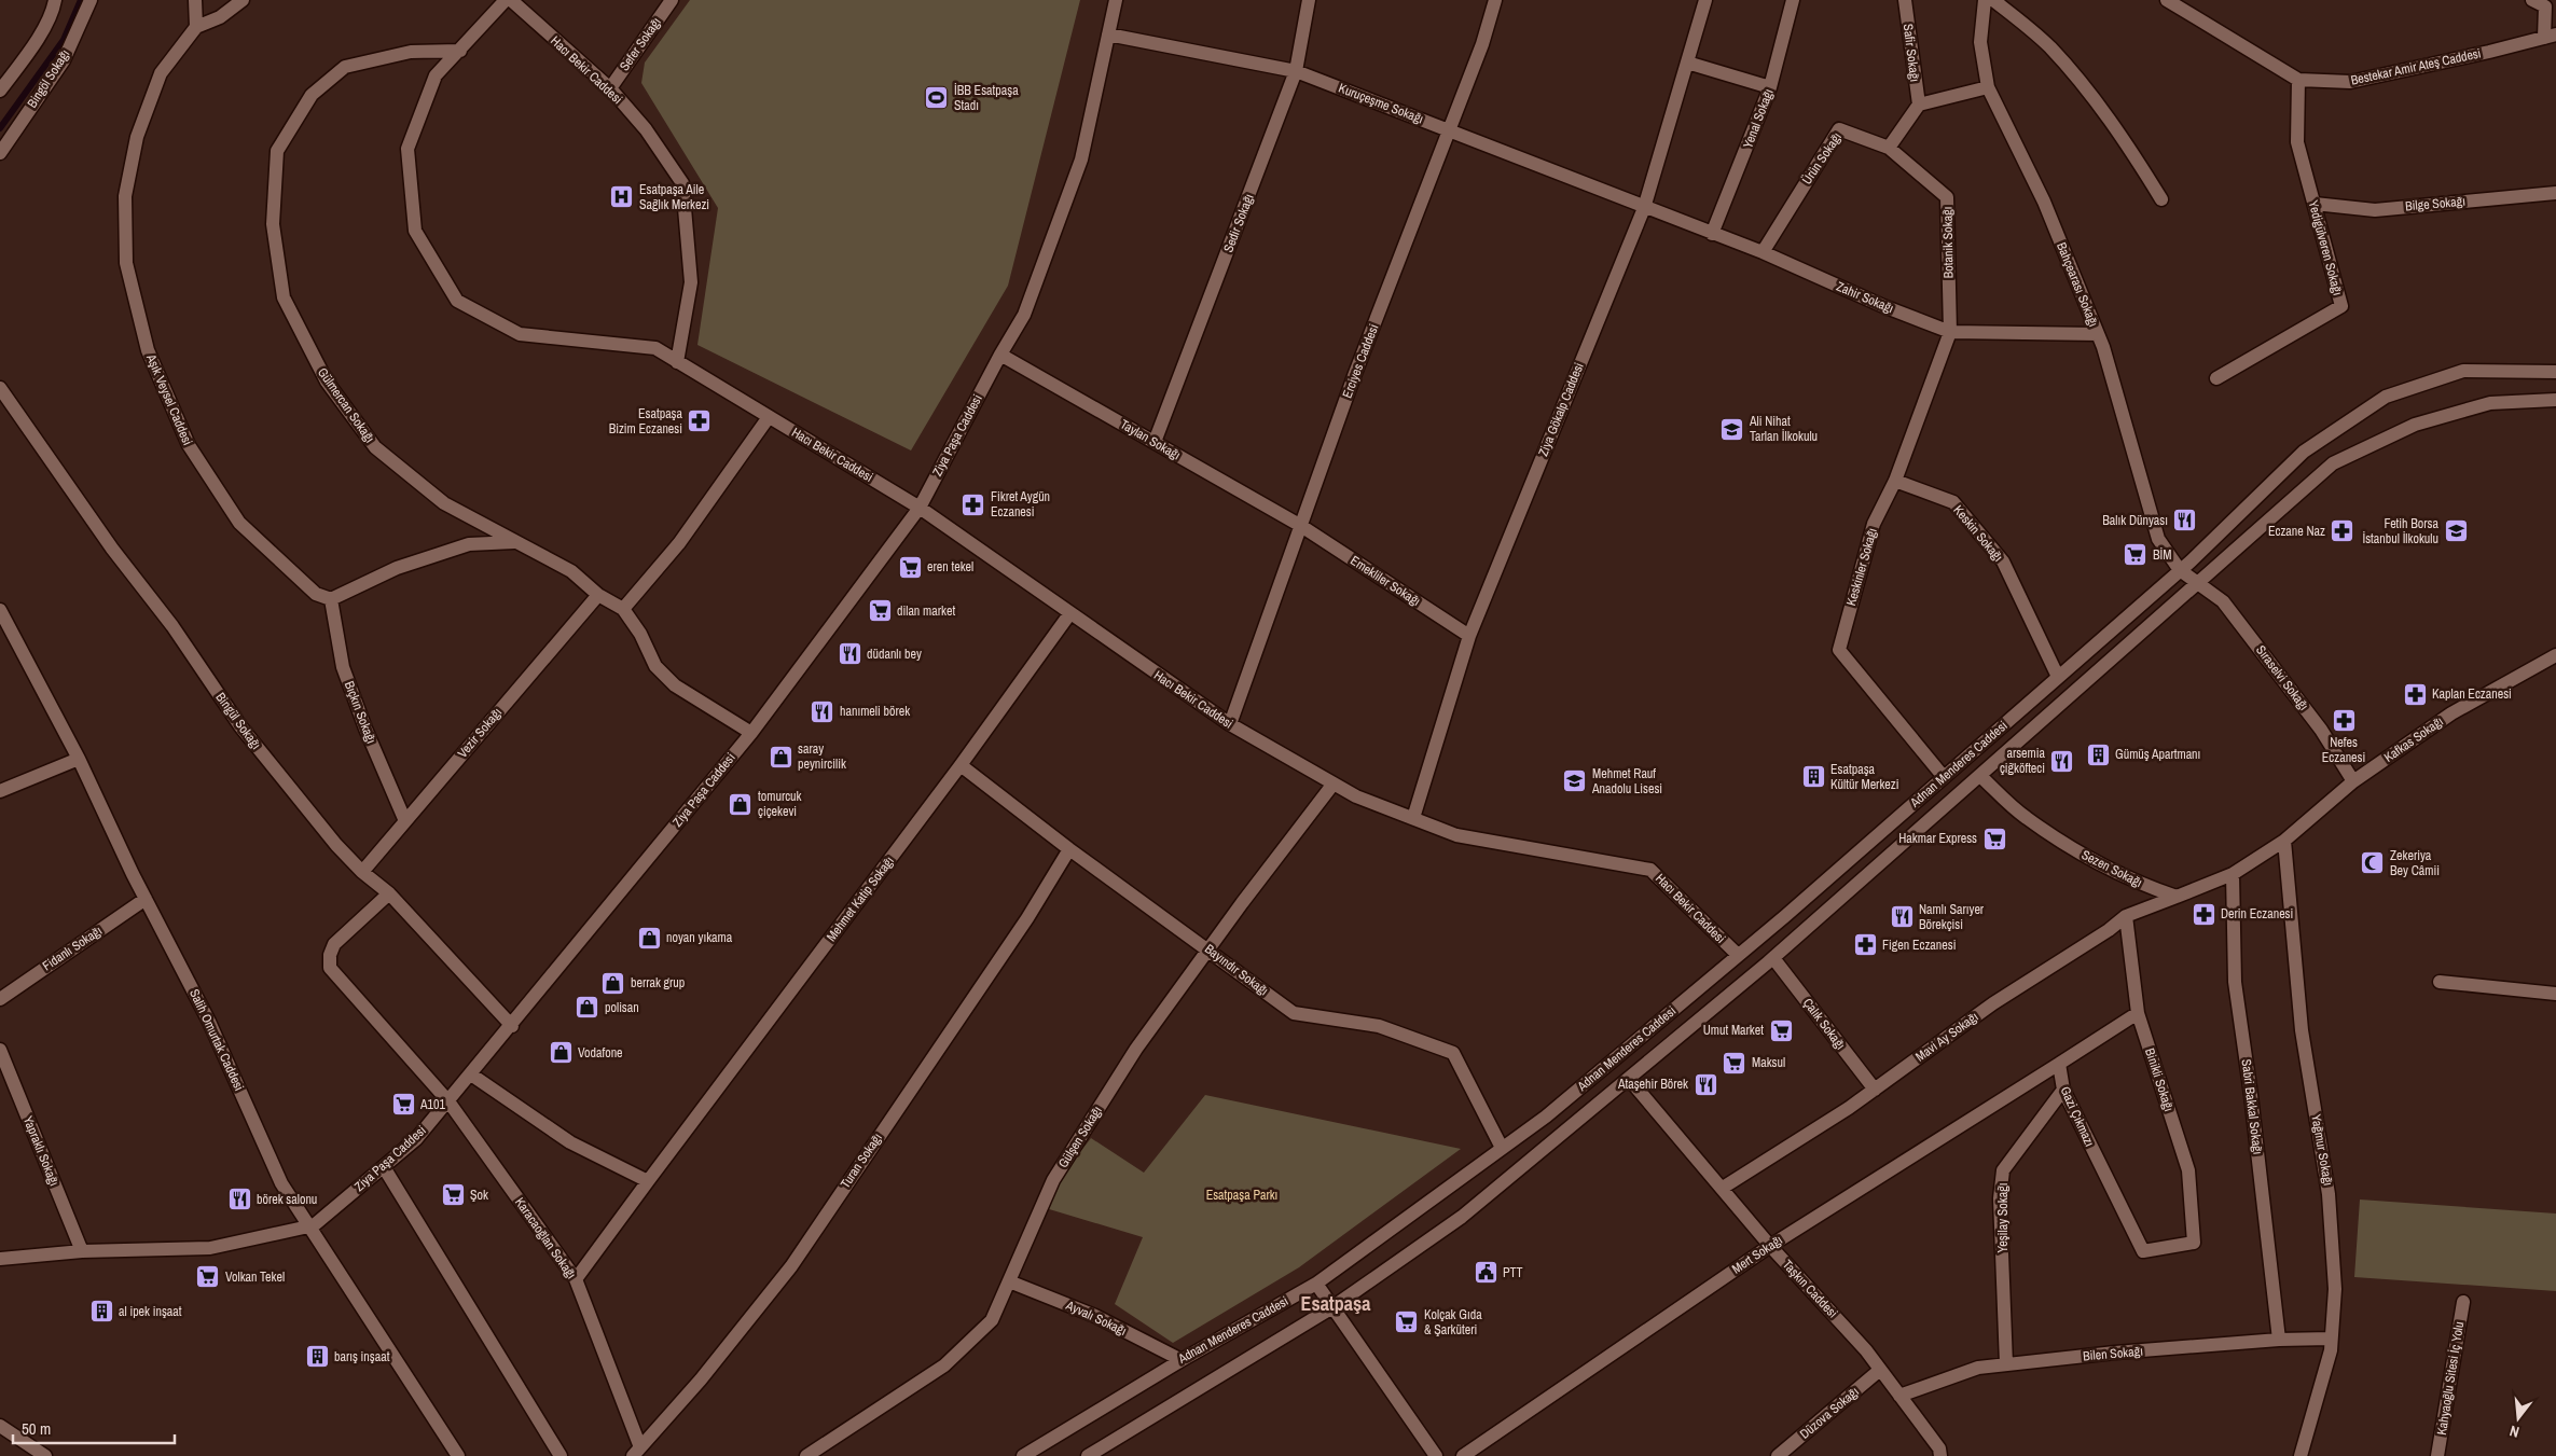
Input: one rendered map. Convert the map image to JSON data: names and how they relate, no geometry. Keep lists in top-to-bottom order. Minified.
{"streets":{"street":["Sefer Sokağı","Safir Sokağı","Bestekar Amir Ateş Caddesi","Hacı Bekir Caddesi","Bingöl Sokağı","Kuruçeşme Sokağı","Yenal Sokağı","Ürün Sokağı","Bilge Sokağı","Sedir Sokağı","Botanik Sokağı","Yedigülveren Sokağı","Bahçearası Sokağı","Zahir Sokağı","Erciyes Caddesi","Aşık Veysel Caddesi","Gülmercan Sokağı","Ziya Gökalp Caddesi","Ziya Paşa Caddesi","Taylan Sokağı","Keskin Sokağı","Keskinler Sokağı","Emekliler Sokağı","Sıraselvi Sokağı","Bıçkın Sokağı","Bingül Sokağı","Vezir Sokağı","Kafkas Sokağı","Adnan Menderes Caddesi","Sezen Sokağı","Mehmet Katip Sokağı","Fidanlı Sokağı","Bayındır Sokağı","Çalık Sokağı","Mavi Ay Sokağı","Salih Omurtak Caddesi","Binikli Sokağı","Sabri Bakkal Sokağı","Gazi Çıkmazı","Gülşen Sokağı","Yağmur Sokağı","Yapraklı Sokağı","Turan Sokağı","Yeşilay Sokağı","Karacaoğlan Sokağı","Mert Sokağı","Taşkın Caddesi","Ayvalı Sokağı","Bilen Sokağı","Kahyaoğlu Sitesi İç Yolu","Düzova Sokağı"]},"crossings":[["Sefer Sokağı","Hacı Bekir Caddesi"],["Bestekar Amir Ateş Caddesi","Yedigülveren Sokağı"],["Hacı Bekir Caddesi","Erciyes Caddesi"],["Hacı Bekir Caddesi","Gülmercan Sokağı"],["Hacı Bekir Caddesi","Ziya Gökalp Caddesi"],["Hacı Bekir Caddesi","Ziya Paşa Caddesi"],["Hacı Bekir Caddesi","Adnan Menderes Caddesi"],["Hacı Bekir Caddesi","Mehmet Katip Sokağı"],["Hacı Bekir Caddesi","Gülşen Sokağı"],["Kuruçeşme Sokağı","Sedir Sokağı"],["Kuruçeşme Sokağı","Zahir Sokağı"],["Kuruçeşme Sokağı","Erciyes Caddesi"],["Kuruçeşme Sokağı","Ziya Gökalp Caddesi"],["Kuruçeşme Sokağı","Ziya Paşa Caddesi"],["Yenal Sokağı","Zahir Sokağı"],["Ürün Sokağı","Botanik Sokağı"],["Ürün Sokağı","Zahir Sokağı"],["Bilge Sokağı","Yedigülveren Sokağı"],["Sedir Sokağı","Taylan Sokağı"],["Botanik Sokağı","Zahir Sokağı"],["Botanik Sokağı","Keskinler Sokağı"],["Bahçearası Sokağı","Zahir Sokağı"],["Bahçearası Sokağı","Adnan Menderes Caddesi"],["Zahir Sokağı","Ziya Gökalp Caddesi"],["Zahir Sokağı","Keskinler Sokağı"],["Erciyes Caddesi","Taylan Sokağı"],["Erciyes Caddesi","Emekliler Sokağı"],["Aşık Veysel Caddesi","Bıçkın Sokağı"],["Gülmercan Sokağı","Ziya Paşa Caddesi"],["Gülmercan Sokağı","Vezir Sokağı"],["Ziya Gökalp Caddesi","Emekliler Sokağı"],["Ziya Paşa Caddesi","Taylan Sokağı"],["Ziya Paşa Caddesi","Bingül Sokağı"],["Ziya Paşa Caddesi","Salih Omurtak Caddesi"],["Ziya Paşa Caddesi","Yapraklı Sokağı"],["Ziya Paşa Caddesi","Karacaoğlan Sokağı"],["Taylan Sokağı","Emekliler Sokağı"],["Keskin Sokağı","Keskinler Sokağı"],["Keskin Sokağı","Adnan Menderes Caddesi"],["Keskinler Sokağı","Adnan Menderes Caddesi"],["Sıraselvi Sokağı","Kafkas Sokağı"],["Sıraselvi Sokağı","Adnan Menderes Caddesi"],["Bıçkın Sokağı","Vezir Sokağı"],["Bingül Sokağı","Vezir Sokağı"],["Bingül Sokağı","Karacaoğlan Sokağı"],["Kafkas Sokağı","Yağmur Sokağı"],["Adnan Menderes Caddesi","Sezen Sokağı"],["Adnan Menderes Caddesi","Bayındır Sokağı"],["Adnan Menderes Caddesi","Çalık Sokağı"],["Adnan Menderes Caddesi","Taşkın Caddesi"],["Adnan Menderes Caddesi","Ayvalı Sokağı"],["Sezen Sokağı","Mavi Ay Sokağı"],["Mehmet Katip Sokağı","Bayındır Sokağı"],["Mehmet Katip Sokağı","Karacaoğlan Sokağı"],["Fidanlı Sokağı","Salih Omurtak Caddesi"],["Bayındır Sokağı","Gülşen Sokağı"],["Bayındır Sokağı","Turan Sokağı"],["Çalık Sokağı","Mavi Ay Sokağı"],["Mavi Ay Sokağı","Binikli Sokağı"],["Mavi Ay Sokağı","Taşkın Caddesi"],["Binikli Sokağı","Gazi Çıkmazı"],["Sabri Bakkal Sokağı","Bilen Sokağı"],["Gazi Çıkmazı","Yeşilay Sokağı"],["Gazi Çıkmazı","Mert Sokağı"],["Gülşen Sokağı","Ayvalı Sokağı"],["Yağmur Sokağı","Bilen Sokağı"],["Turan Sokağı","Karacaoğlan Sokağı"],["Yeşilay Sokağı","Bilen Sokağı"],["Mert Sokağı","Taşkın Caddesi"],["Taşkın Caddesi","Bilen Sokağı"],["Taşkın Caddesi","Düzova Sokağı"]],"districts":["Esatpaşa"],"parks":["Esatpaşa Parkı"],"places":{"sports":["İBB Esatpaşa Stadı"],"hospital":["Esatpaşa Aile Sağlık Merkezi"],"pharmacy":["Esatpaşa Bizim Eczanesi","Fikret Aygün Eczanesi","Eczane Naz","Kaplan Eczanesi","Nefes Eczanesi","Derin Eczanesi","Figen Eczanesi"],"school or university":["Ali Nihat Tarlan İlkokulu","Fetih Borsa İstanbul İlkokulu","Mehmet Rauf Anadolu Lisesi"],"restaurant":["Balık Dünyası","düdanlı bey","hanımeli börek","arsemia çiğköfteci","Namlı Sarıyer Börekçisi","Ataşehir Börek","börek salonu"],"supermarket":["BİM","eren tekel","dilan market","Hakmar Express","Umut Market","Maksul","A101","Şok","Volkan Tekel","Kolçak Gıda & Şarküteri"],"building":["Gümüş Apartmanı","Esatpaşa Kültür Merkezi","al ipek inşaat","barış inşaat"],"shop":["saray peynircilik","tomurcuk çiçekevi","noyan yıkama","berrak grup","polisan","Vodafone"],"mosque":["Zekeriya Bey Câmii"],"public building":["PTT"]},"scale_bar":"50 m","north":"bottom"}
